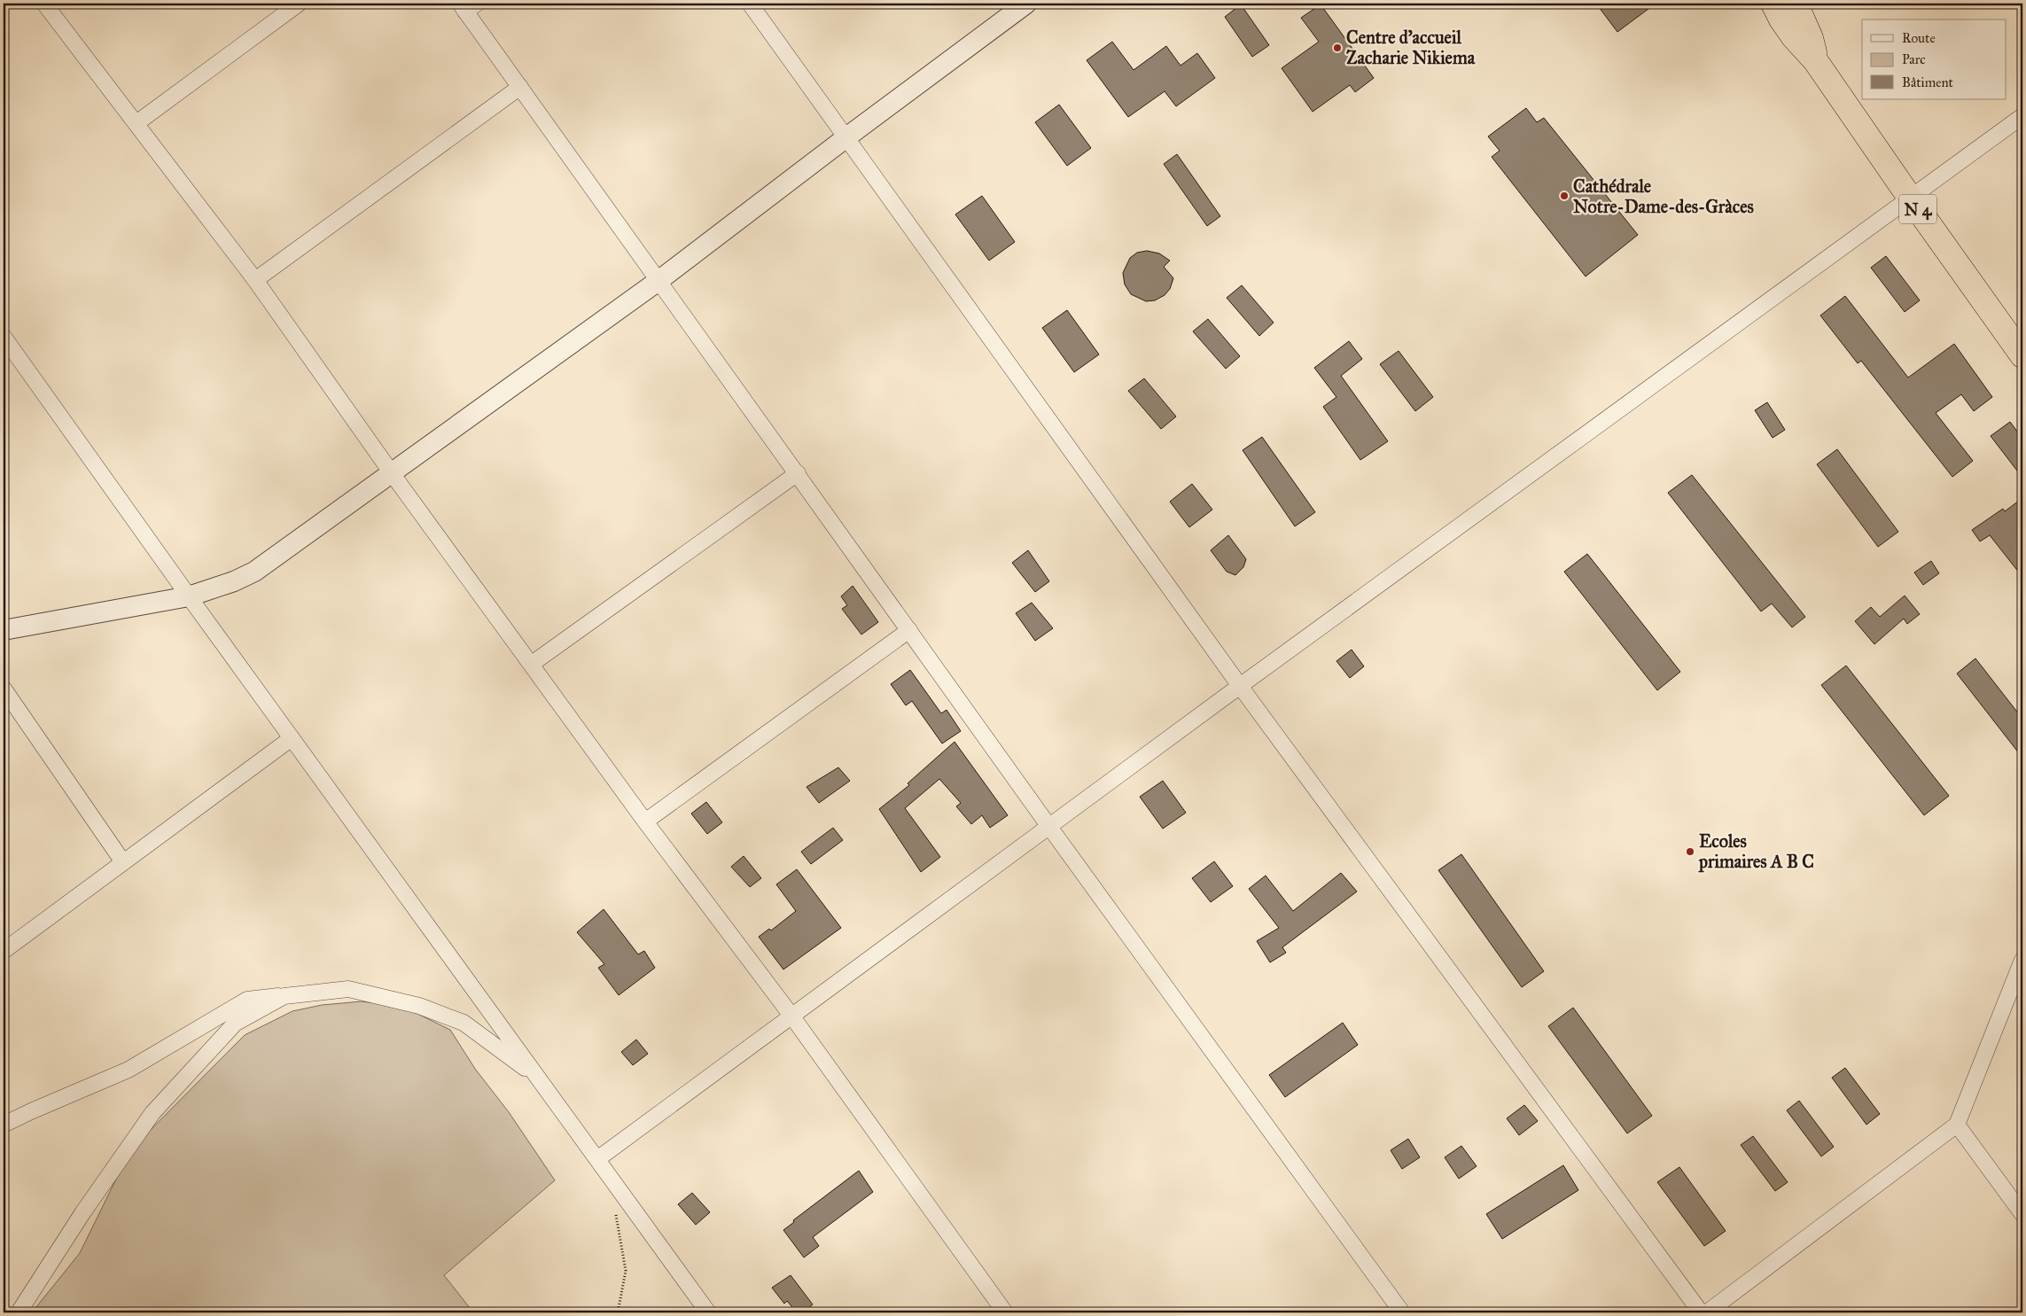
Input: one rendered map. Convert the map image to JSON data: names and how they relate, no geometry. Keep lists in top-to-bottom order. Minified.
{"streets":{"highway":["N 4"]},"places":["Centre d'accueil Zacharie Nikiema","Cathédrale Notre-Dame-des-Gràces","Ecoles primaires A B C"],"legend":["Route","Parc","Bâtiment"]}
